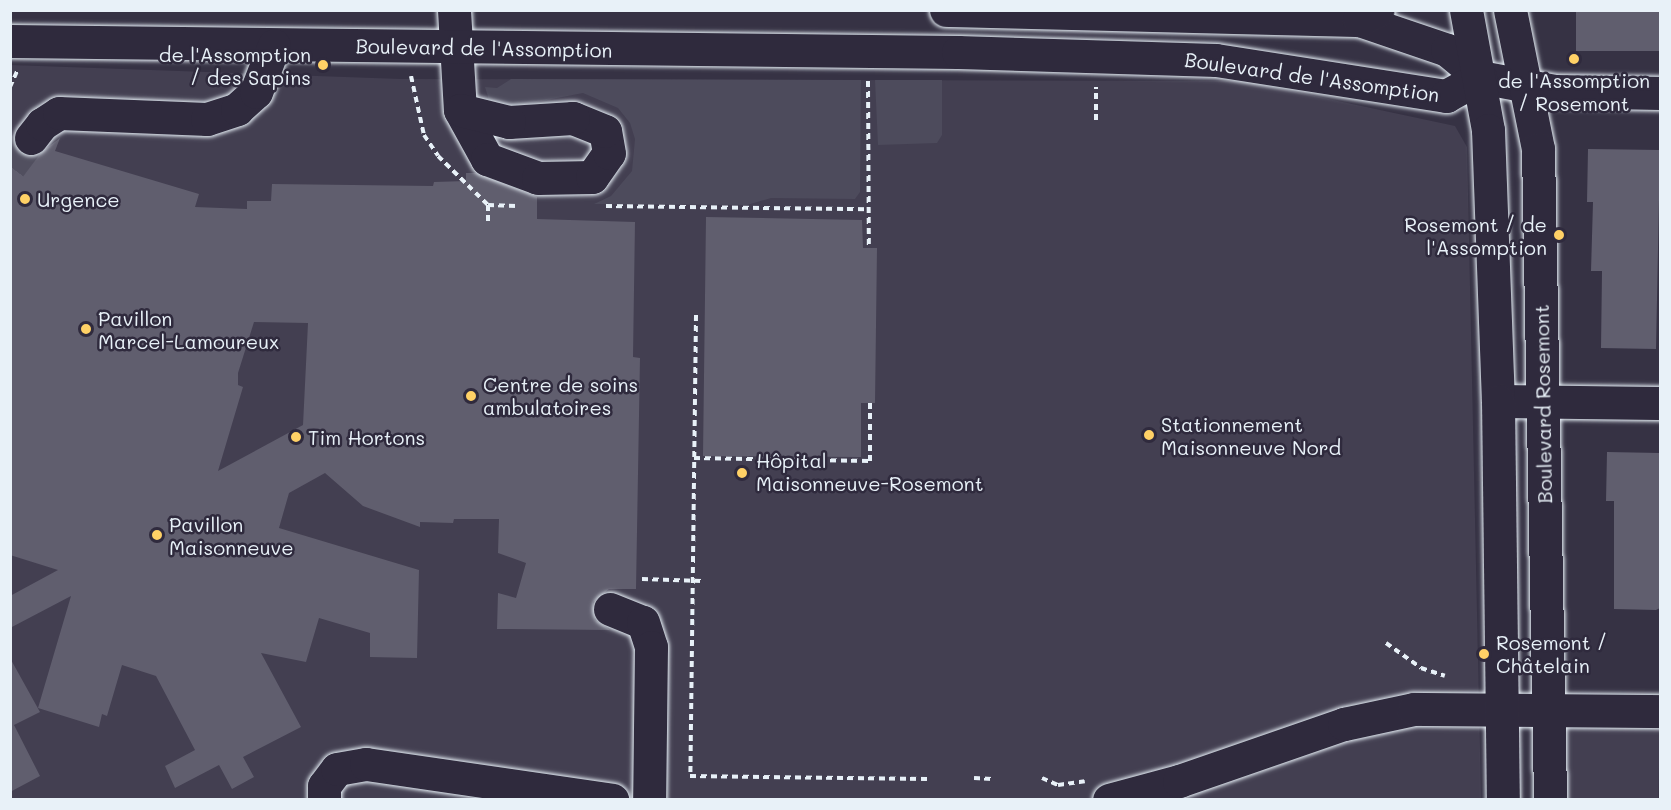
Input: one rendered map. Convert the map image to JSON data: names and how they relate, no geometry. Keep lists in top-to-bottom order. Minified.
{"streets":{"street":["Boulevard de l'Assomption","Boulevard Rosemont"]},"places":["de l'Assomption / Rosemont","de l'Assomption / des Sapins","Urgence","Rosemont / de l'Assomption","Pavillon Marcel-Lamoureux","Centre de soins ambulatoires","Stationnement Maisonneuve Nord","Tim Hortons","Hôpital Maisonneuve-Rosemont","Pavillon Maisonneuve","Rosemont / Châtelain"]}
